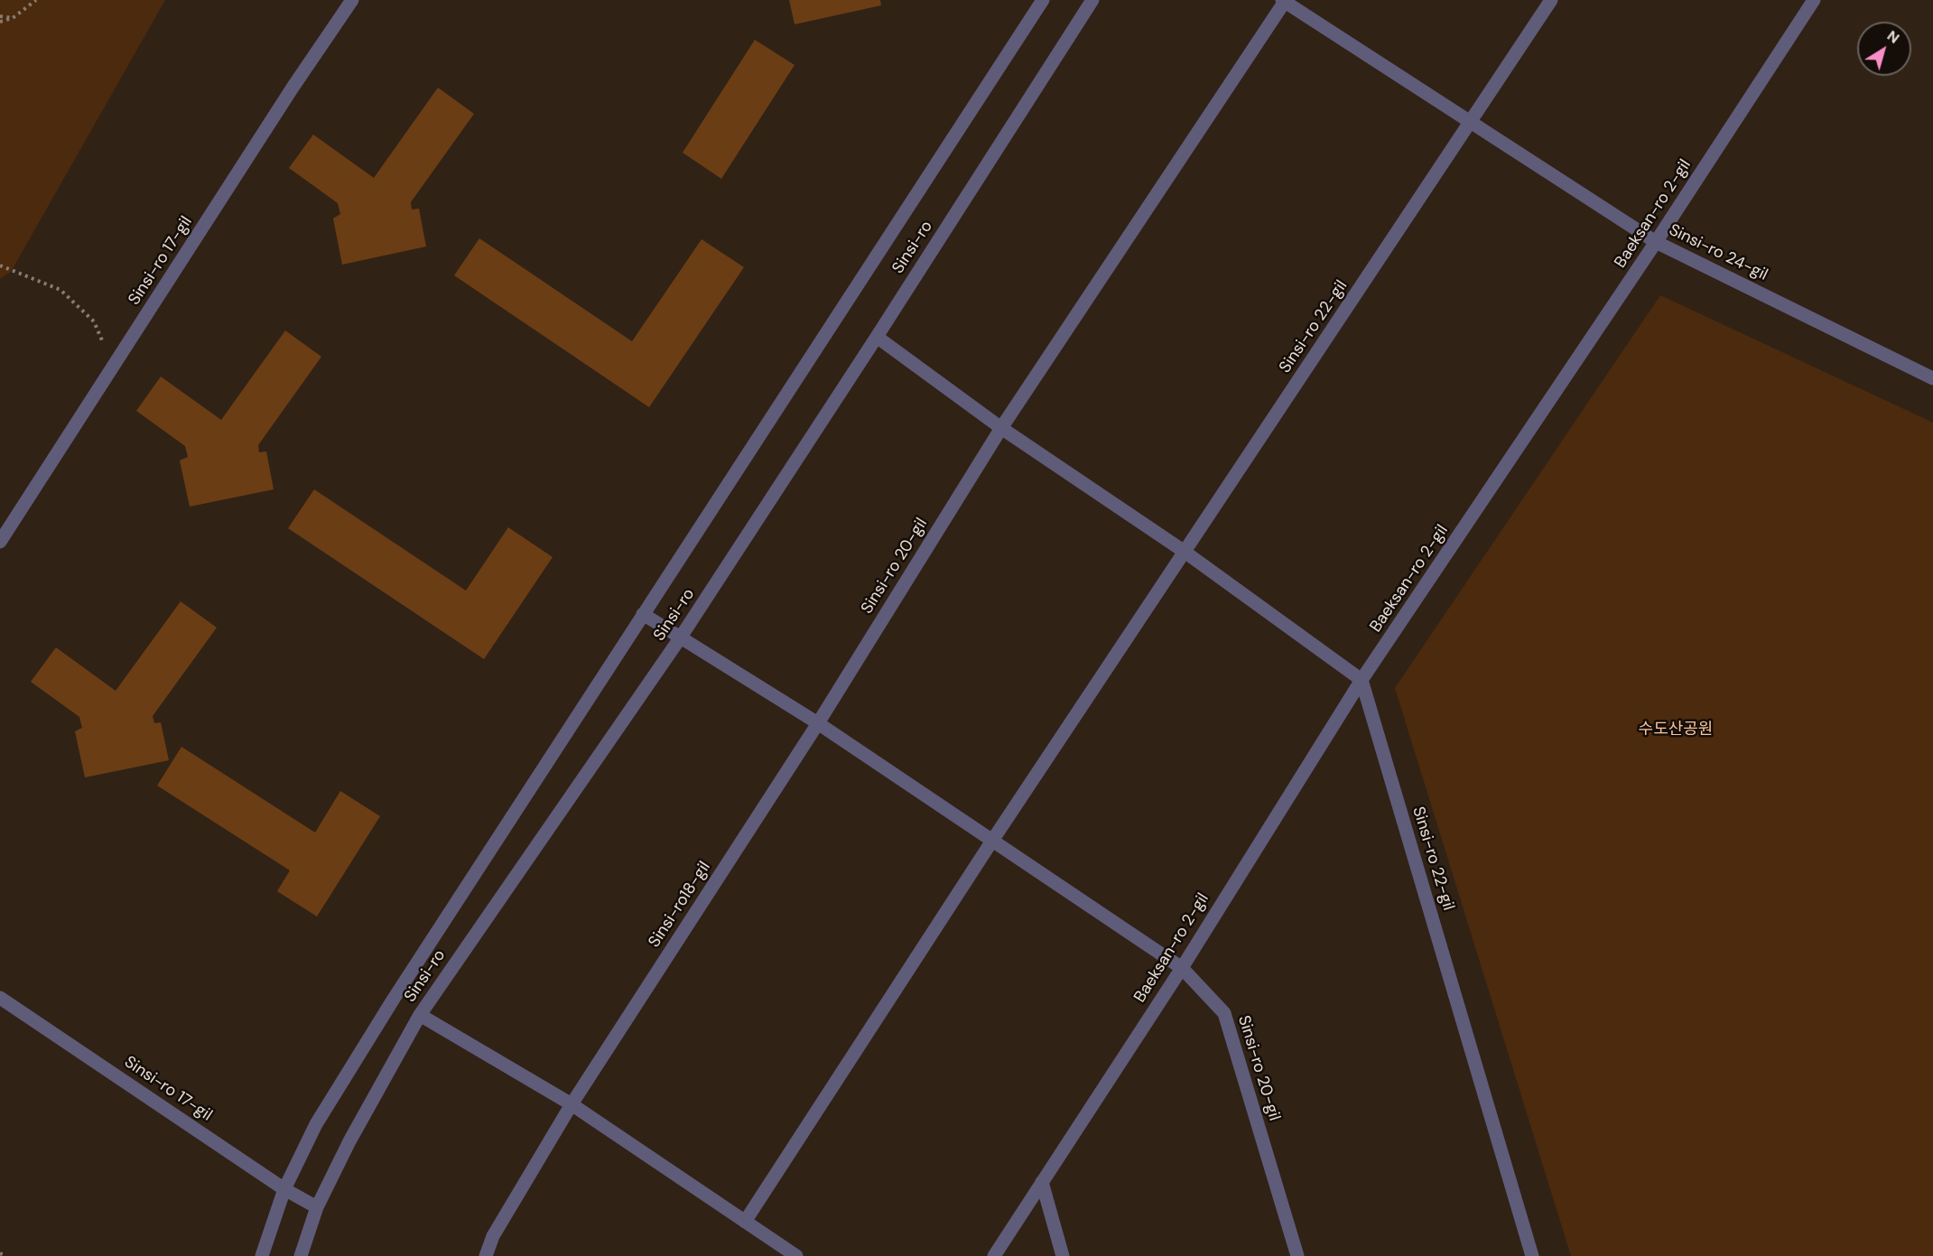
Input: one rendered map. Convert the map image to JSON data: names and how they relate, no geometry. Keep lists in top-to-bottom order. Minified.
{"streets":{"street":["Baeksan-ro 2-gil","Sinsi-ro","Sinsi-ro 24-gil","Sinsi-ro 17-gil","Sinsi-ro 22-gil","Sinsi-ro 20-gil","Sinsi-ro18-gil"]},"crossings":[["Baeksan-ro 2-gil","Sinsi-ro 24-gil"],["Baeksan-ro 2-gil","Sinsi-ro 22-gil"],["Baeksan-ro 2-gil","Sinsi-ro 20-gil"],["Sinsi-ro","Sinsi-ro 17-gil"],["Sinsi-ro","Sinsi-ro 20-gil"],["Sinsi-ro 24-gil","Sinsi-ro 22-gil"],["Sinsi-ro 20-gil","Sinsi-ro18-gil"]],"parks":["수도산공원"],"north":"top right"}
